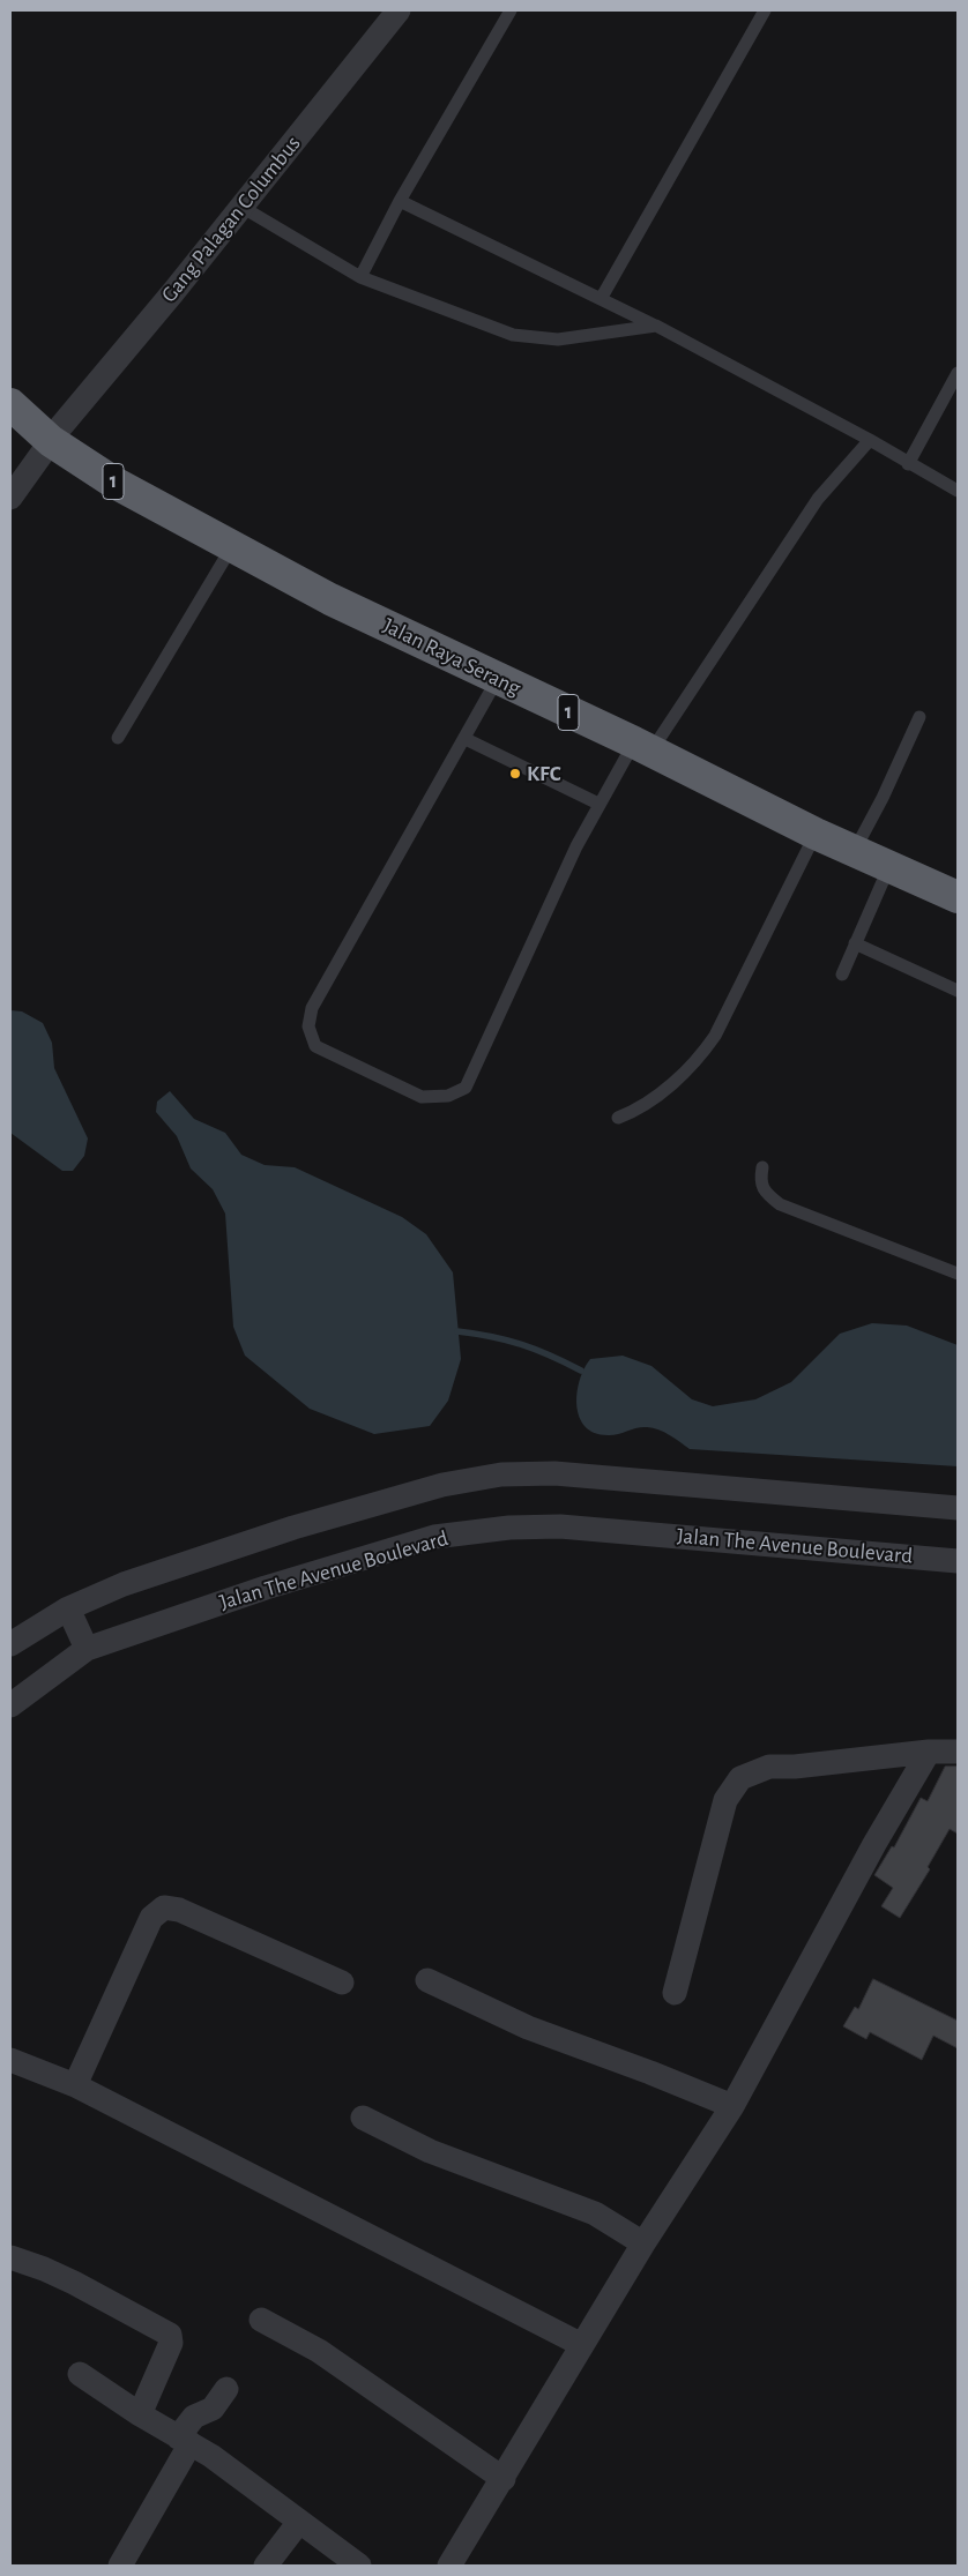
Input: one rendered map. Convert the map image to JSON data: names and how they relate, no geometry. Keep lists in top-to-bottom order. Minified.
{"streets":{"highway":["1","Jalan Raya Serang"],"street":["Gang Palagan Columbus","Jalan The Avenue Boulevard"]},"crossings":[["Gang Palagan Columbus","Jalan Raya Serang"]],"places":["KFC"]}
